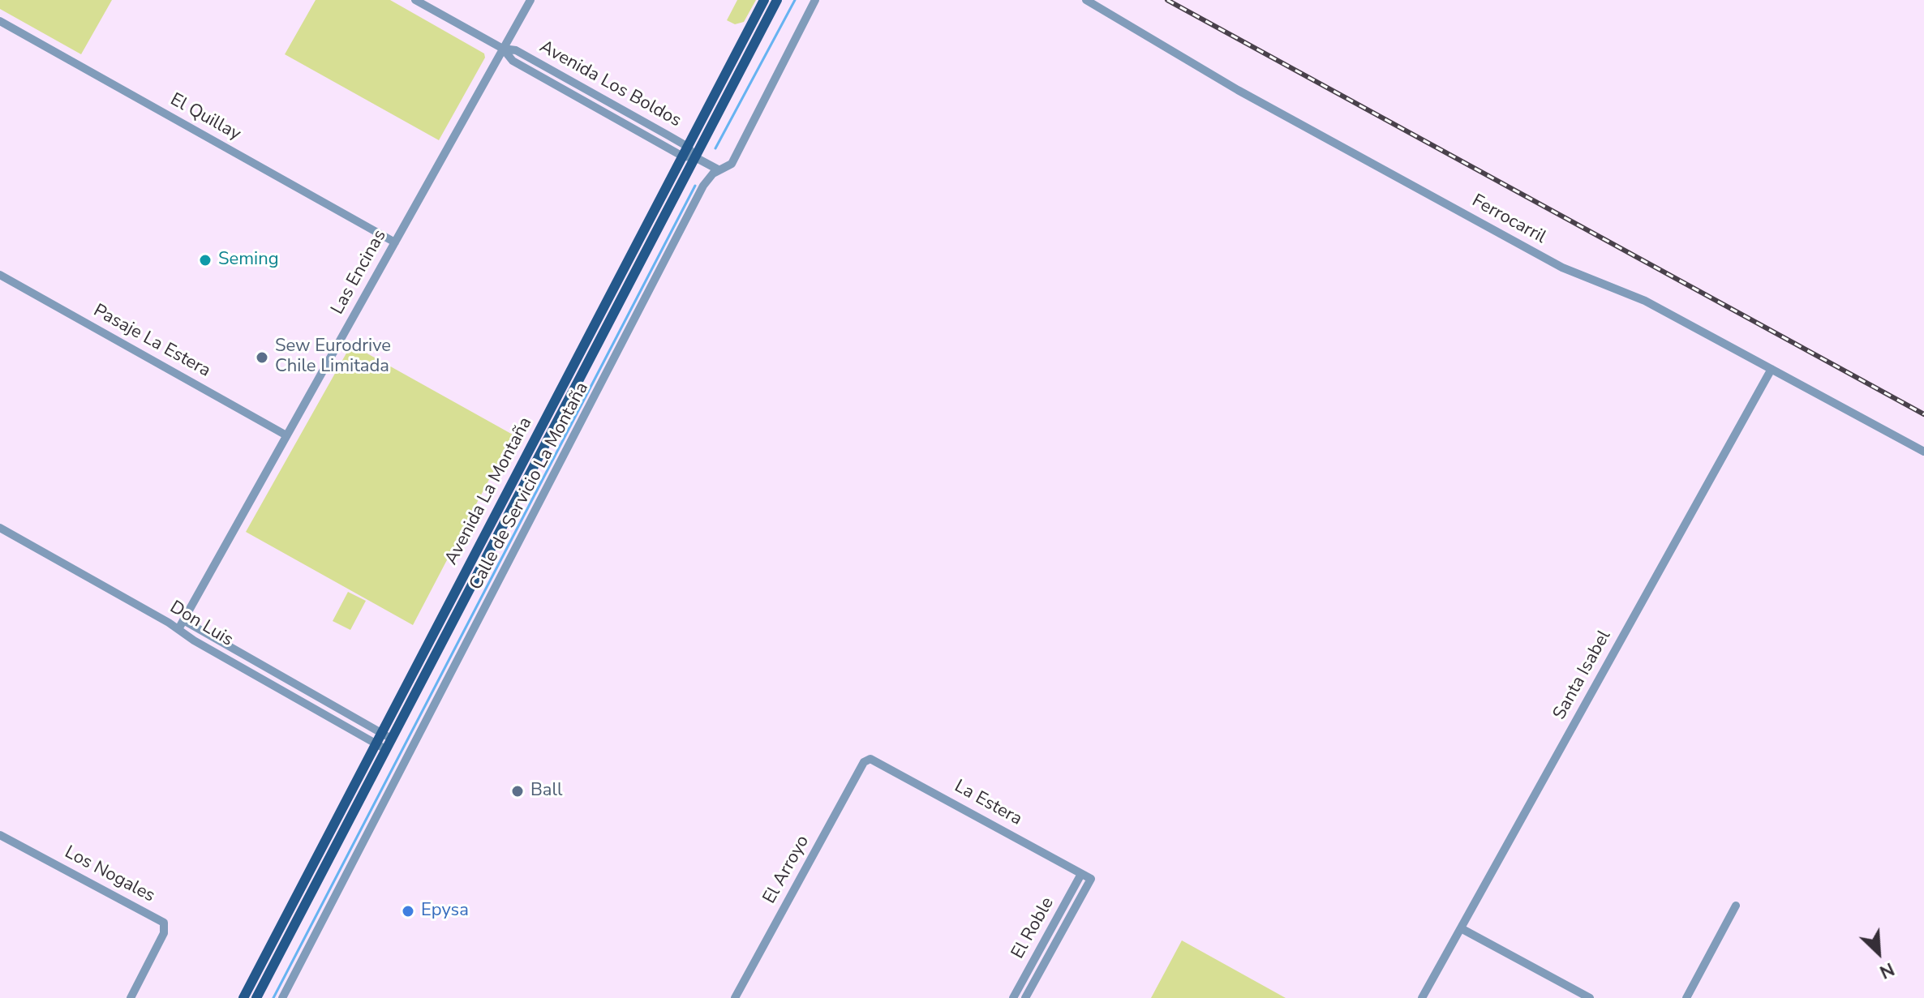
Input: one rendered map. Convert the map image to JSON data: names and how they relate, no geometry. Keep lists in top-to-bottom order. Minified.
{"streets":{"main road":["Avenida La Montaña"],"street":["Avenida Los Boldos","El Quillay","Ferrocarril","Las Encinas","Pasaje La Estera","Calle de Servicio La Montaña","Don Luis","Santa Isabel","La Estera","El Arroyo","Los Nogales","El Roble"]},"crossings":[["Avenida Los Boldos","Las Encinas"],["Avenida Los Boldos","Calle de Servicio La Montaña"],["Avenida Los Boldos","Avenida La Montaña"],["El Quillay","Las Encinas"],["Ferrocarril","Santa Isabel"],["Las Encinas","Pasaje La Estera"],["Las Encinas","Don Luis"],["Avenida La Montaña","Don Luis"],["La Estera","El Arroyo"],["La Estera","El Roble"]],"places":["Seming","Sew Eurodrive Chile Limitada","Ball","Epysa"],"north":"bottom right"}
